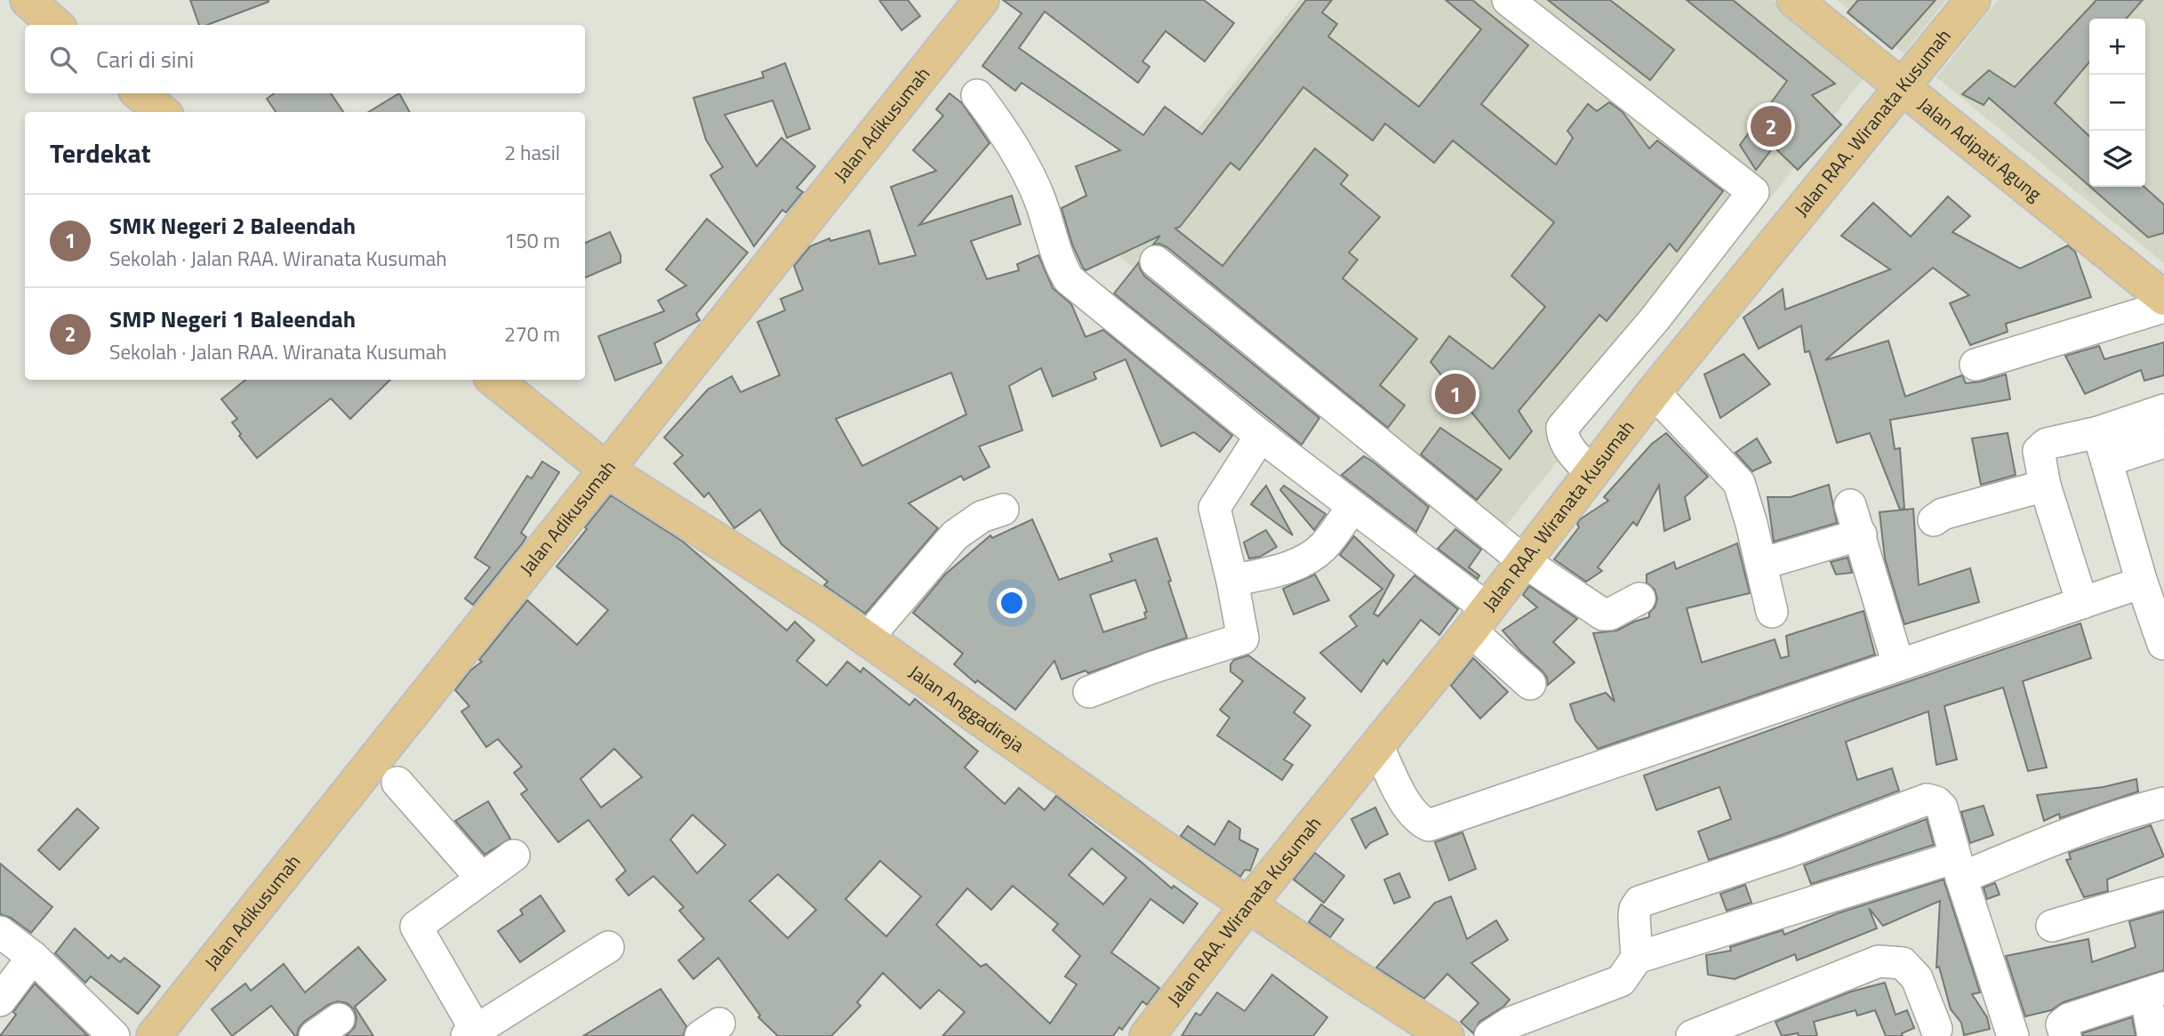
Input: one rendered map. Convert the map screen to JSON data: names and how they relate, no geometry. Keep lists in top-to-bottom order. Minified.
{"streets":{"main road":["Jalan RAA. Wiranata Kusumah","Jalan Adikusumah","Jalan Adipati Agung","Jalan Anggadireja"]},"crossings":[["Jalan RAA. Wiranata Kusumah","Jalan Adipati Agung"],["Jalan RAA. Wiranata Kusumah","Jalan Anggadireja"],["Jalan Adikusumah","Jalan Anggadireja"]],"page":{"map_buttons":["+","−"],"search":"Cari di sini","pins":["2","1"],"heading":["Terdekat","2 hasil"],"list":[{"mark":"1","name":"SMK Negeri 2 Baleendah","note":"Sekolah · Jalan RAA. Wiranata Kusumah","value":"150 m"},{"mark":"2","name":"SMP Negeri 1 Baleendah","note":"Sekolah · Jalan RAA. Wiranata Kusumah","value":"270 m"}]}}
